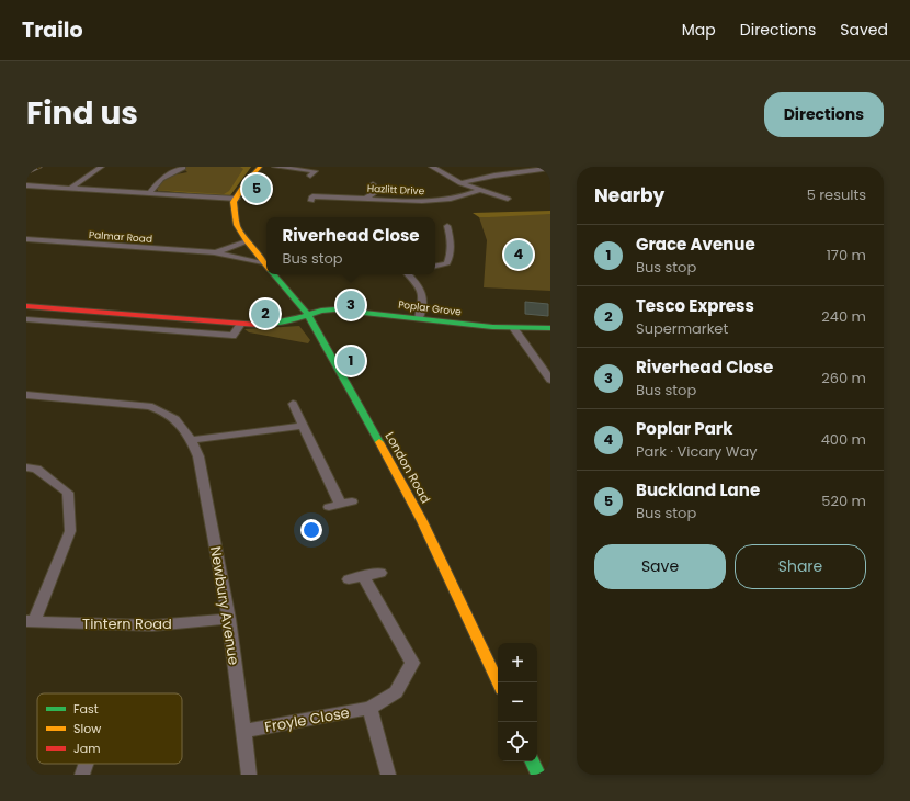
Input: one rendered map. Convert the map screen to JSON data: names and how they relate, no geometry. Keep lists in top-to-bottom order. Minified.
{"streets":{"main road":["Poplar Grove","London Road"],"street":["Hazlitt Drive","Palmar Road","Newbury Avenue","Tintern Road","Froyle Close"]},"crossings":[["Palmar Road","London Road"],["Poplar Grove","London Road"],["Newbury Avenue","Tintern Road"],["Newbury Avenue","Froyle Close"]],"legend":["Fast","Slow","Jam"],"page":{"header":"Trailo","nav":["Map","Directions","Saved"],"title":"Find us","buttons":["Directions",["Save","Share"]],"heading":["Nearby","5 results"],"pins":["5","4","3","2","1"],"popup":["Riverhead Close","Bus stop"],"list":[{"mark":"1","name":"Grace Avenue","note":"Bus stop","value":"170 m"},{"mark":"2","name":"Tesco Express","note":"Supermarket","value":"240 m"},{"mark":"3","name":"Riverhead Close","note":"Bus stop","value":"260 m"},{"mark":"4","name":"Poplar Park","note":"Park · Vicary Way","value":"400 m"},{"mark":"5","name":"Buckland Lane","note":"Bus stop","value":"520 m"}],"map_buttons":["+","−"]}}
